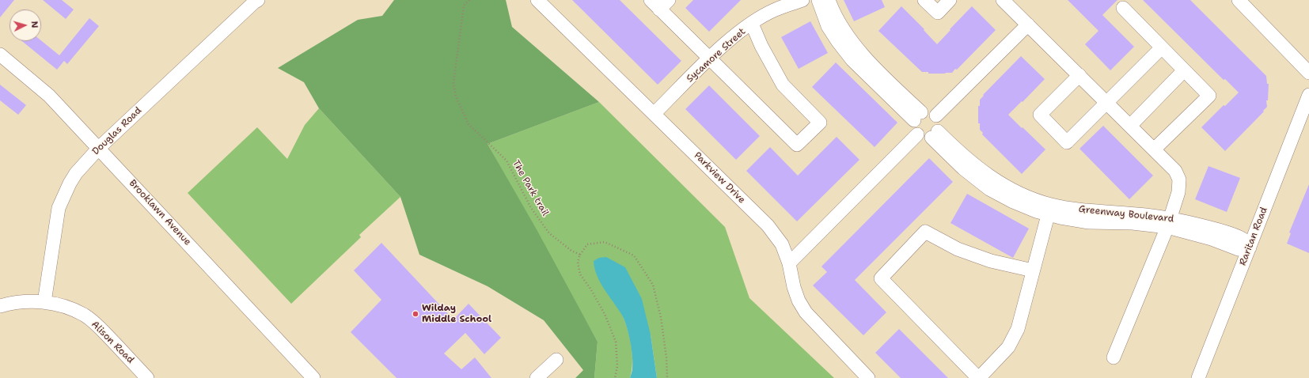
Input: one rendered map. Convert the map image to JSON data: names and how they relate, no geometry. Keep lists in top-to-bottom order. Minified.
{"streets":{"street":["Sycamore Street","Douglas Road","Parkview Drive","Brooklawn Avenue","Greenway Boulevard","Raritan Road","Alison Road"],"path":["The Park trail"]},"crossings":[["Sycamore Street","Parkview Drive"],["Douglas Road","Brooklawn Avenue"],["Douglas Road","Alison Road"],["Greenway Boulevard","Raritan Road"]],"places":["Wilday Middle School"],"north":"right"}
